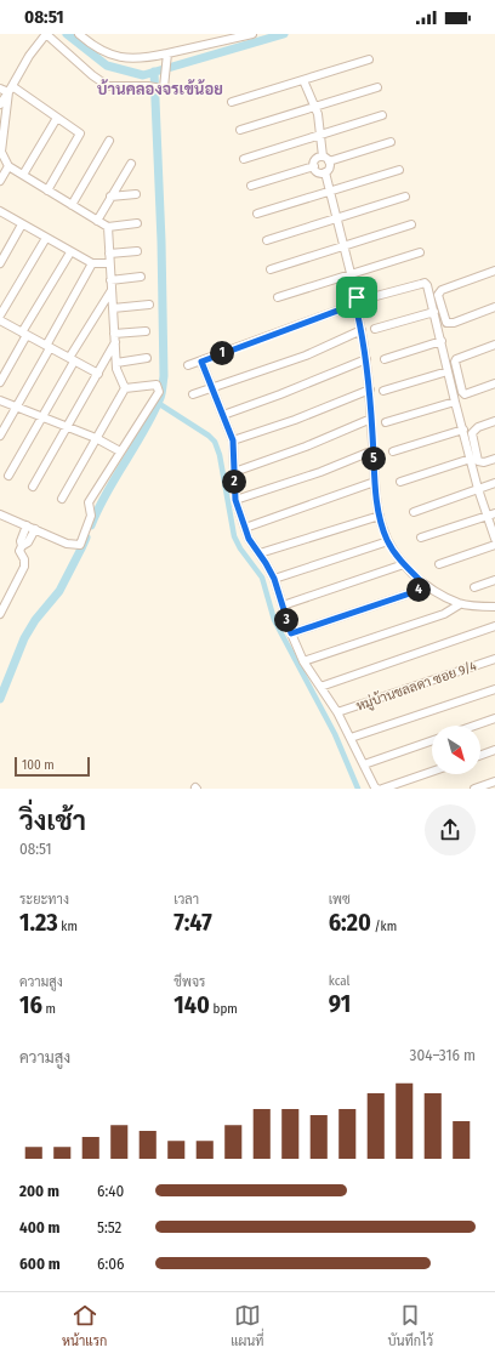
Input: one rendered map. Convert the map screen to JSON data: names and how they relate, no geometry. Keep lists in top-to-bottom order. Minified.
{"streets":{"street":["หมู่บ้านชลลดา ซอย 9/4"]},"districts":["บ้านคลองจรเข้น้อย"],"scale_bar":"100 m","north":"bottom right","page":{"status":"08:51","pins":["1","5","2","4","3"],"scale":"100 m","heading":["วิ่งเช้า","08:51"],"stats":[["ระยะทาง","1.23 km"],["เวลา","7:47"],["เพซ","6:20 /km"],["ความสูง","16 m"],["ชีพจร","140 bpm"],["kcal","91"]],"chart":["ความสูง","304–316 m"],"list":[{"name":"200 m","note":"6:40"},{"name":"400 m","note":"5:52"},{"name":"600 m","note":"6:06"}],"tabs":["หน้าแรก","แผนที่","บันทึกไว้"]}}
